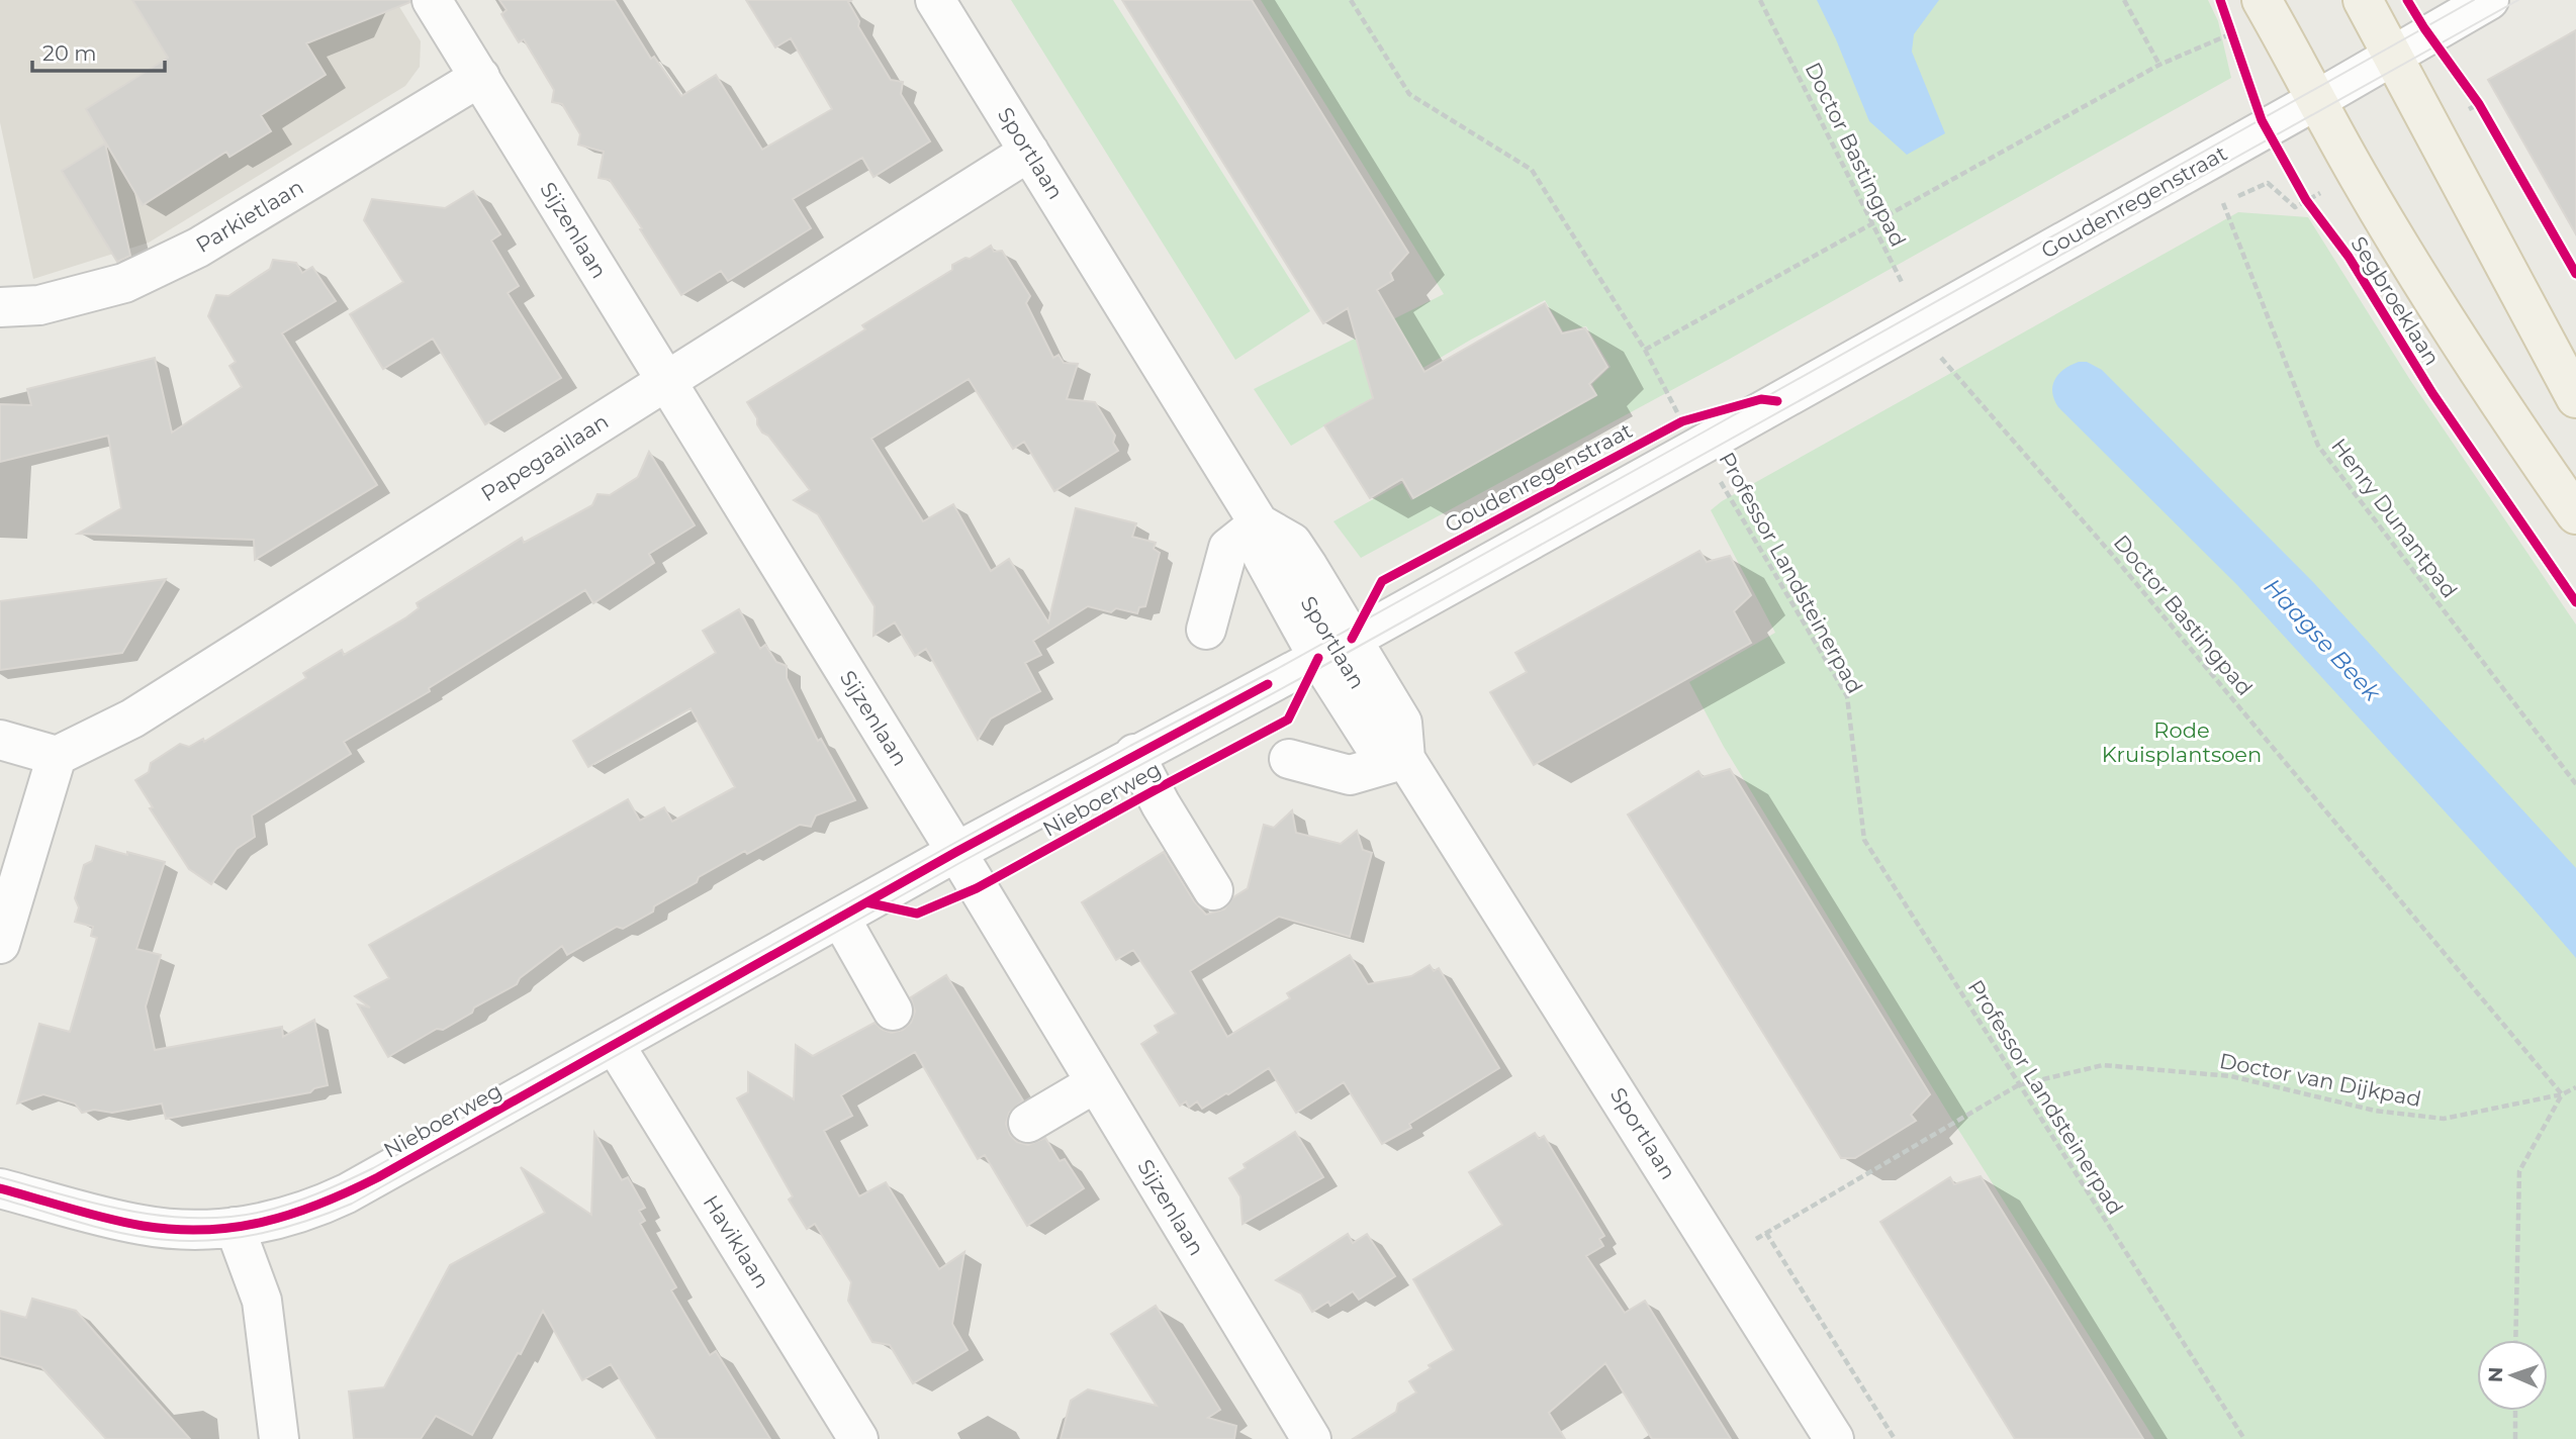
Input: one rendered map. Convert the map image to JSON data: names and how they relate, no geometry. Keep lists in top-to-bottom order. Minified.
{"streets":{"main road":["Segbroeklaan"],"street":["Sportlaan","Goudenregenstraat","Parkietlaan","Sijzenlaan","Papegaailaan","Nieboerweg","Haviklaan"],"path":["Doctor Bastingpad","Henry Dunantpad","Professor Landsteinerpad","Doctor van Dijkpad"]},"crossings":[["Sportlaan","Goudenregenstraat"],["Sportlaan","Papegaailaan"],["Sportlaan","Nieboerweg"],["Sportlaan","Doctor van Dijkpad"],["Doctor Bastingpad","Goudenregenstraat"],["Doctor Bastingpad","Doctor van Dijkpad"],["Goudenregenstraat","Segbroeklaan"],["Goudenregenstraat","Professor Landsteinerpad"],["Goudenregenstraat","Nieboerweg"],["Parkietlaan","Sijzenlaan"],["Sijzenlaan","Papegaailaan"],["Sijzenlaan","Nieboerweg"],["Professor Landsteinerpad","Doctor van Dijkpad"],["Nieboerweg","Haviklaan"]],"water":["Haagse Beek"],"parks":["Rode Kruisplantsoen"],"scale_bar":"20 m","north":"left"}
